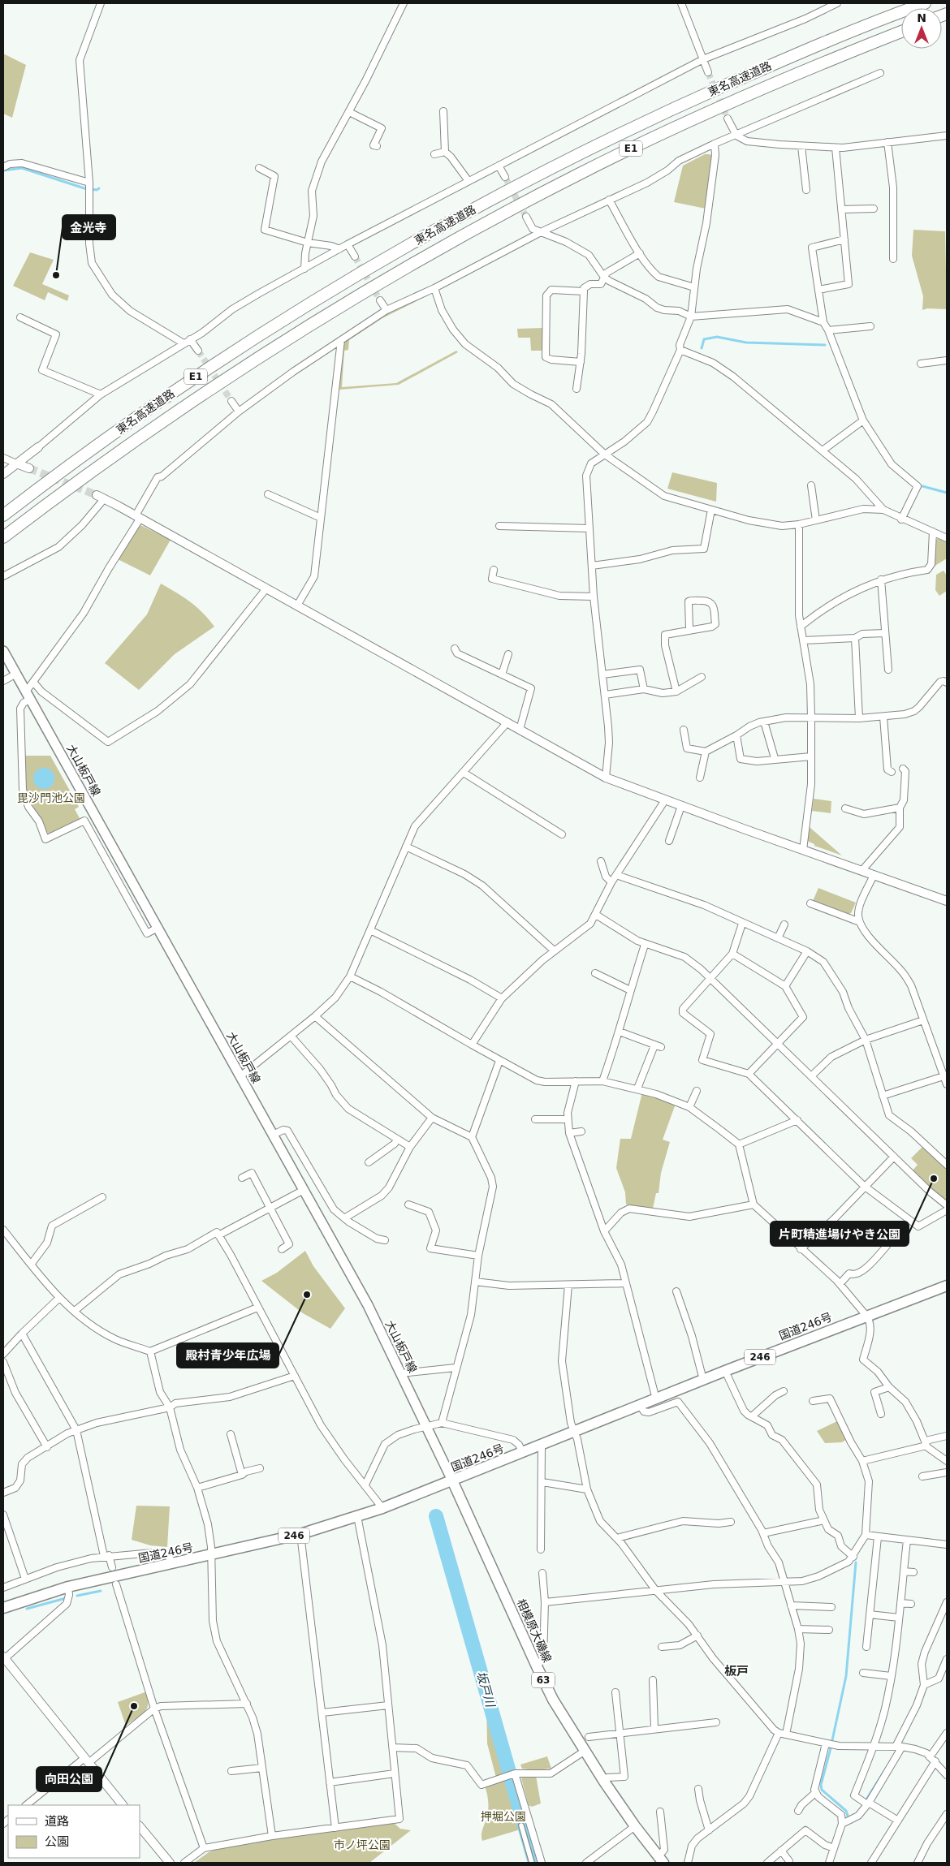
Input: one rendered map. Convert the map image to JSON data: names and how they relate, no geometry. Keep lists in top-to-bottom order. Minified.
{"streets":{"highway":["東名高速道路","E1"],"main road":["大山板戸線","国道246号","246","相模原大磯線","63"]},"crossings":[["大山板戸線","国道246号"],["大山板戸線","相模原大磯線"],["国道246号","相模原大磯線"]],"districts":["板戸"],"water":["坂戸川"],"parks":["毘沙門池公園","押堀公園","市ノ坪公園"],"places":["金光寺","片町精進場けやき公園","殿村青少年広場","向田公園"],"legend":["道路","公園"],"north":"top"}
